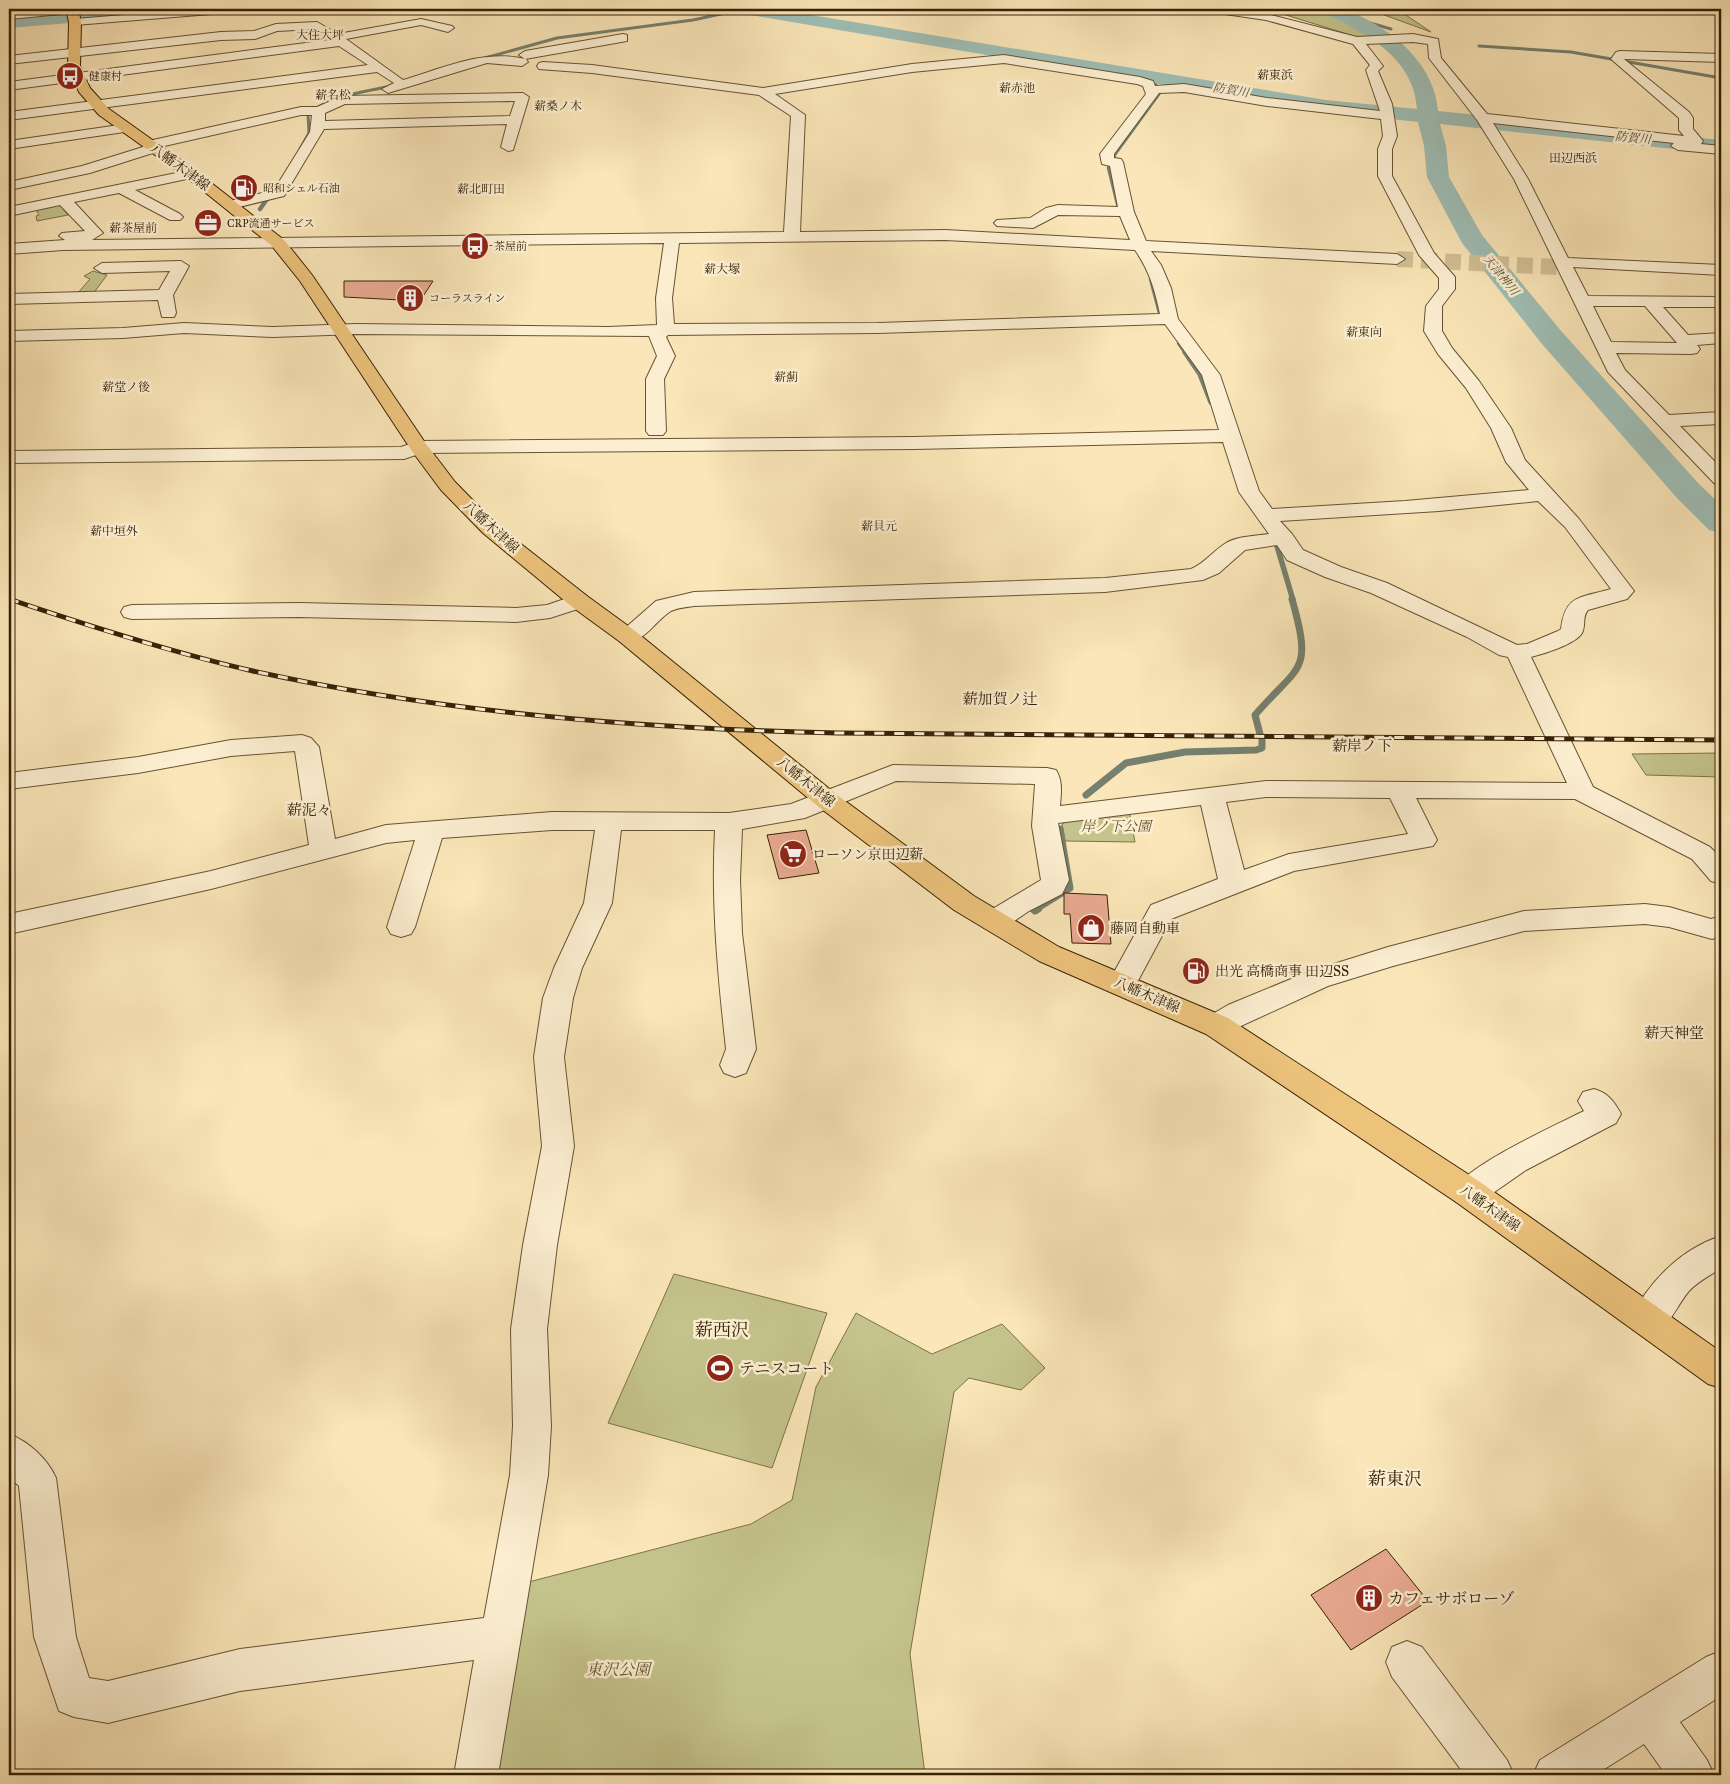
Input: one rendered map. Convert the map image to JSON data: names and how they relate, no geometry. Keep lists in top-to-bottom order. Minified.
{"streets":{"main road":["八幡木津線"]},"districts":["大住大坪","薪東浜","薪赤池","薪名松","薪桑ノ木","田辺西浜","薪北町田","薪茶屋前","薪大塚","薪東向","薪薊","薪堂ノ後","薪貝元","薪中垣外","薪加賀ノ辻","薪岸ノ下","薪泥々","薪天神堂","薪西沢","薪東沢"],"water":["防賀川","天津神川"],"parks":["岸ノ下公園","東沢公園"],"places":{"bus stop":["健康村","茶屋前"],"fuel station":["昭和シェル石油","出光 高橋商事 田辺SS"],"office":["CRP流通サービス"],"building":["コーラスライン","カフェサボローゾ"],"supermarket":["ローソン京田辺薪"],"shop":["藤岡自動車"],"sports":["テニスコート"]}}
